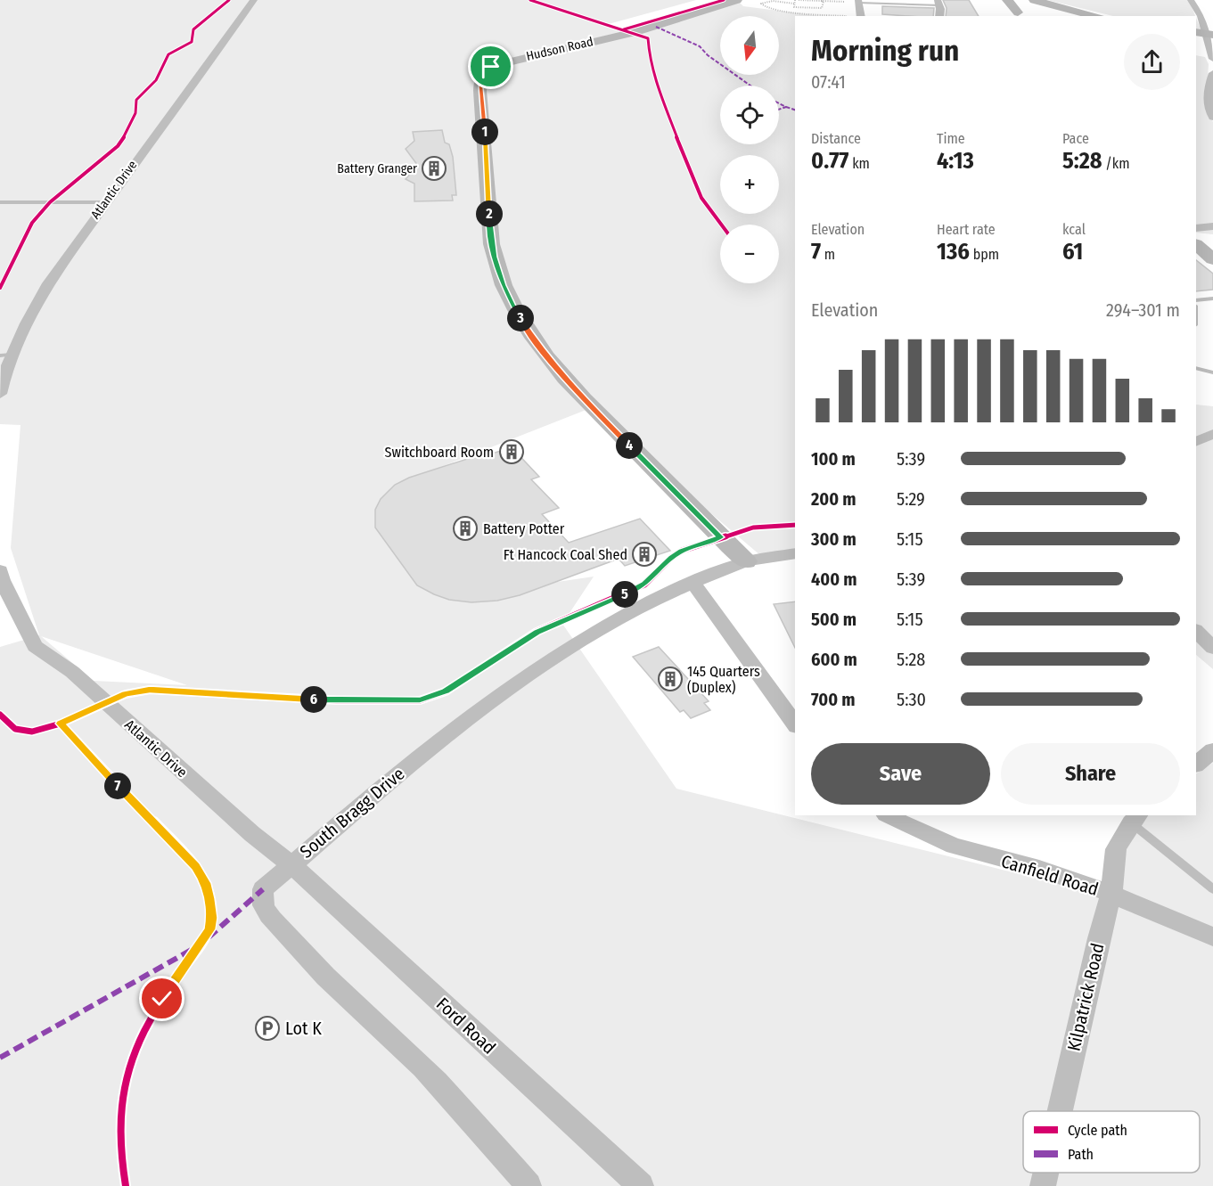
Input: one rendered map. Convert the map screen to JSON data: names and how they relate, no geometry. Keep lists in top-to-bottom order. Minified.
{"streets":{"street":["Hudson Road","Atlantic Drive","South Bragg Drive","Canfield Road","Kilpatrick Road","Ford Road"]},"crossings":[["Hudson Road","South Bragg Drive"],["Atlantic Drive","South Bragg Drive"],["Atlantic Drive","Ford Road"],["South Bragg Drive","Ford Road"],["Canfield Road","Kilpatrick Road"]],"places":{"building":["Battery Granger","Switchboard Room","Battery Potter","Ft Hancock Coal Shed","145 Quarters (Duplex)"],"parking":["Lot K"]},"legend":["Cycle path","Path"],"north":"bottom","page":{"map_buttons":["+","−"],"heading":["Morning run","07:41"],"stats":[["Distance","0.77 km"],["Time","4:13"],["Pace","5:28 /km"],["Elevation","7 m"],["Heart rate","136 bpm"],["kcal","61"]],"pins":["1","2","3","4","5","6","7"],"chart":["Elevation","294–301 m"],"list":[{"name":"100 m","note":"5:39"},{"name":"200 m","note":"5:29"},{"name":"300 m","note":"5:15"},{"name":"400 m","note":"5:39"},{"name":"500 m","note":"5:15"},{"name":"600 m","note":"5:28"},{"name":"700 m","note":"5:30"}],"buttons":["Save","Share"]}}
